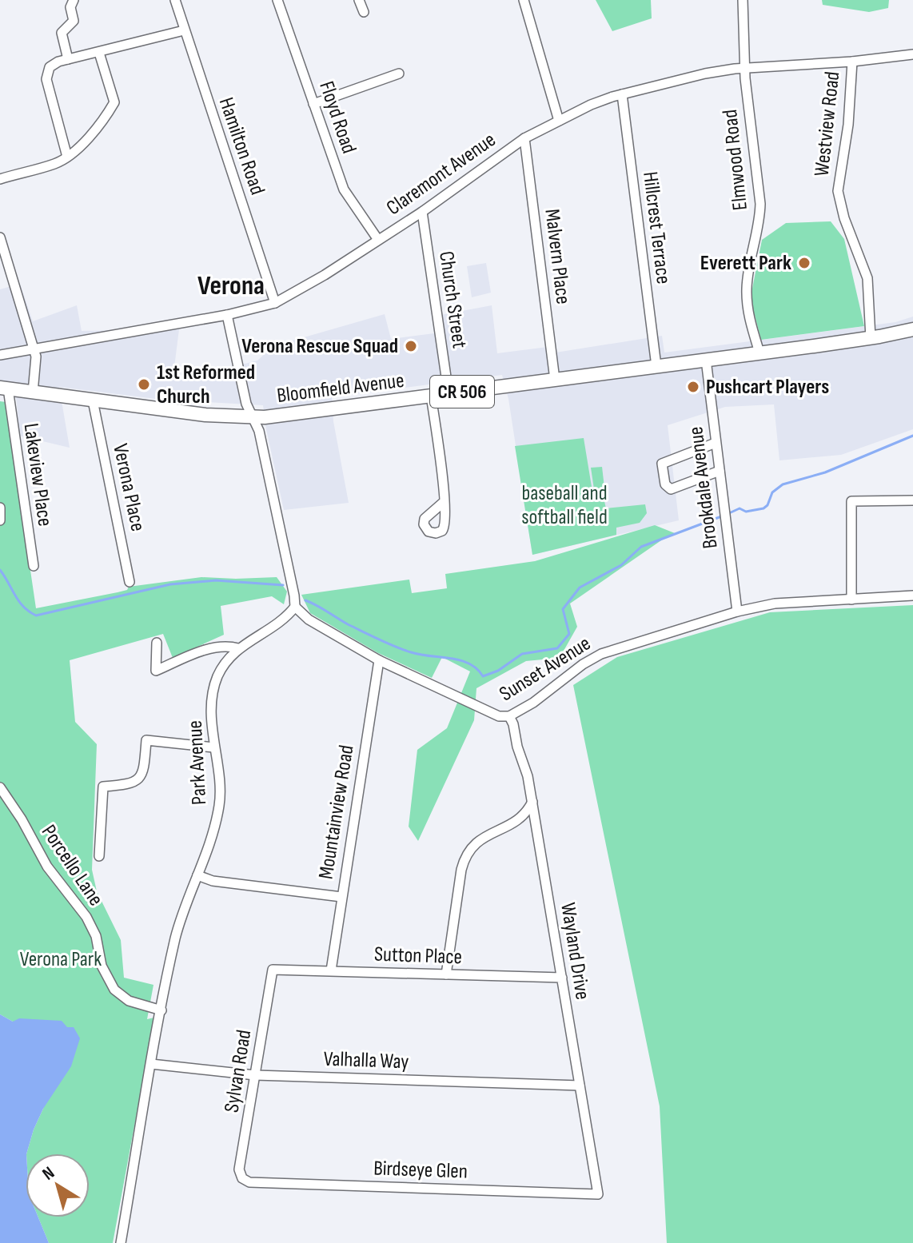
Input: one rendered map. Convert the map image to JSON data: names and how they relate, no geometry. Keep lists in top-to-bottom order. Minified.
{"streets":{"main road":["Bloomfield Avenue","CR 506"],"street":["Floyd Road","Westview Road","Hamilton Road","Elmwood Road","Claremont Avenue","Hillcrest Terrace","Malvern Place","Church Street","Lakeview Place","Verona Place","Brookdale Avenue","Sunset Avenue","Park Avenue","Mountainview Road","Porcello Lane","Wayland Drive","Sutton Place","Valhalla Way","Sylvan Road","Birdseye Glen"]},"crossings":[["Floyd Road","Claremont Avenue"],["Westview Road","Claremont Avenue"],["Westview Road","Bloomfield Avenue"],["Hamilton Road","Claremont Avenue"],["Elmwood Road","Claremont Avenue"],["Elmwood Road","Bloomfield Avenue"],["Claremont Avenue","Hillcrest Terrace"],["Claremont Avenue","Malvern Place"],["Claremont Avenue","Church Street"],["Hillcrest Terrace","Bloomfield Avenue"],["Malvern Place","Bloomfield Avenue"],["Church Street","Bloomfield Avenue"],["Bloomfield Avenue","Lakeview Place"],["Bloomfield Avenue","Verona Place"],["Bloomfield Avenue","Brookdale Avenue"],["Brookdale Avenue","Sunset Avenue"],["Sunset Avenue","Park Avenue"],["Sunset Avenue","Mountainview Road"],["Sunset Avenue","Wayland Drive"],["Park Avenue","Porcello Lane"],["Park Avenue","Valhalla Way"],["Mountainview Road","Sutton Place"],["Wayland Drive","Sutton Place"],["Wayland Drive","Valhalla Way"],["Wayland Drive","Birdseye Glen"],["Sutton Place","Sylvan Road"],["Valhalla Way","Sylvan Road"],["Sylvan Road","Birdseye Glen"]],"districts":["Verona"],"parks":["baseball and softball field","Verona Park"],"places":["Everett Park","Verona Rescue Squad","1st Reformed Church","Pushcart Players"],"north":"top left"}
